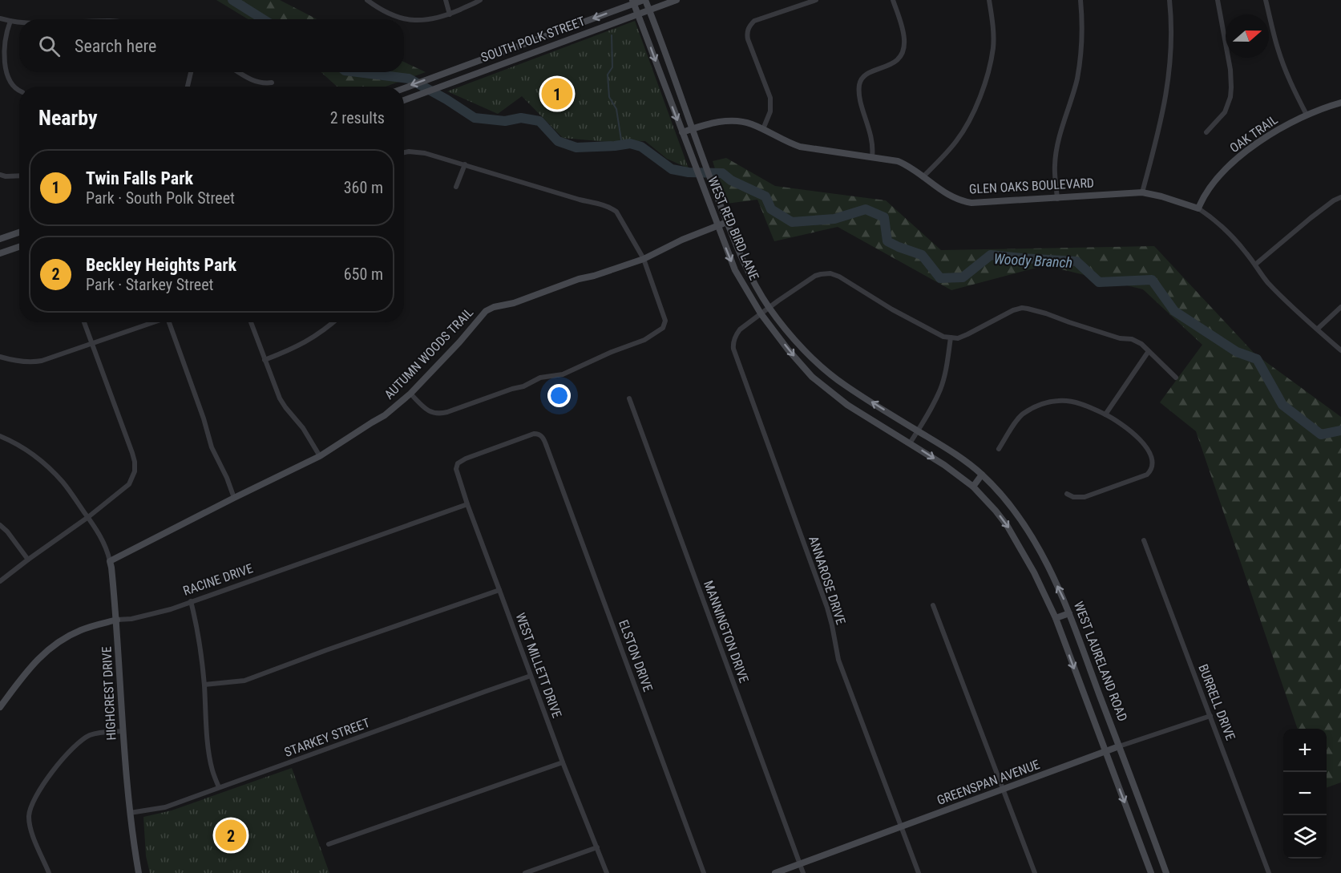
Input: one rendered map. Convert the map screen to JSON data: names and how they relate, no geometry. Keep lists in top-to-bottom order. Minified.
{"streets":{"main road":["SOUTH POLK STREET","OAK TRAIL","GLEN OAKS BOULEVARD","WEST RED BIRD LANE","AUTUMN WOODS TRAIL","RACINE DRIVE","WEST LAURELAND ROAD","HIGHCREST DRIVE","GREENSPAN AVENUE"],"street":["ANNAROSE DRIVE","MANNINGTON DRIVE","ELSTON DRIVE","WEST MILLETT DRIVE","BURRELL DRIVE","STARKEY STREET"]},"crossings":[["SOUTH POLK STREET","WEST RED BIRD LANE"],["OAK TRAIL","GLEN OAKS BOULEVARD"],["GLEN OAKS BOULEVARD","WEST RED BIRD LANE"],["WEST RED BIRD LANE","AUTUMN WOODS TRAIL"],["WEST RED BIRD LANE","ANNAROSE DRIVE"],["WEST RED BIRD LANE","WEST LAURELAND ROAD"],["AUTUMN WOODS TRAIL","HIGHCREST DRIVE"],["RACINE DRIVE","WEST MILLETT DRIVE"],["RACINE DRIVE","HIGHCREST DRIVE"],["ANNAROSE DRIVE","GREENSPAN AVENUE"],["MANNINGTON DRIVE","GREENSPAN AVENUE"],["ELSTON DRIVE","WEST MILLETT DRIVE"],["WEST LAURELAND ROAD","GREENSPAN AVENUE"],["WEST MILLETT DRIVE","STARKEY STREET"],["HIGHCREST DRIVE","STARKEY STREET"],["BURRELL DRIVE","GREENSPAN AVENUE"]],"water":["Woody Branch"],"north":"right","page":{"search":"Search here","pins":["1","2"],"heading":["Nearby","2 results"],"list":[{"mark":"1","name":"Twin Falls Park","note":"Park · South Polk Street","value":"360 m"},{"mark":"2","name":"Beckley Heights Park","note":"Park · Starkey Street","value":"650 m"}],"map_buttons":["+","−"]}}
